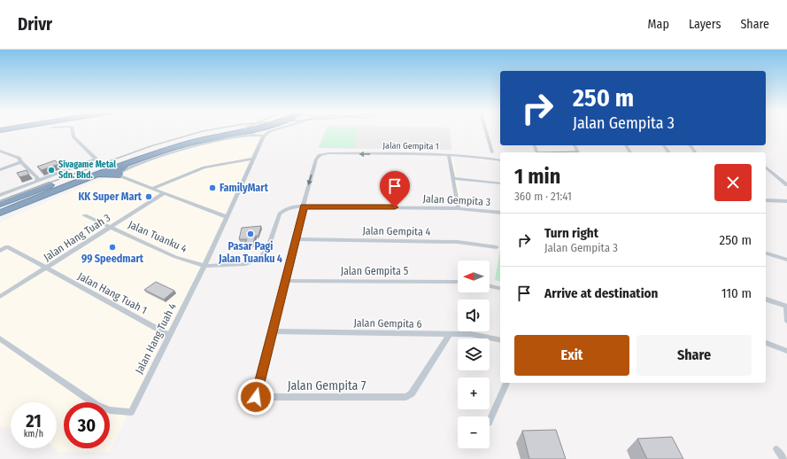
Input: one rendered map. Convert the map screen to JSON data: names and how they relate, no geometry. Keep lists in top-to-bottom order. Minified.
{"streets":{"street":["Jalan Gempita 1","Jalan Gempita 3","Jalan Gempita 4","Jalan Tuanku 4","Jalan Hang Tuah 3","Jalan Gempita 5","Jalan Hang Tuah 1","Jalan Gempita 6","Jalan Hang Tuah 4","Jalan Gempita 7"]},"crossings":[["Jalan Gempita 1","Jalan Gempita 3"],["Jalan Gempita 3","Jalan Tuanku 4"],["Jalan Gempita 3","Jalan Hang Tuah 4"],["Jalan Tuanku 4","Jalan Hang Tuah 3"],["Jalan Tuanku 4","Jalan Hang Tuah 4"],["Jalan Hang Tuah 3","Jalan Hang Tuah 1"],["Jalan Hang Tuah 1","Jalan Hang Tuah 4"],["Jalan Gempita 6","Jalan Gempita 7"]],"one_way":["Jalan Gempita 1"],"places":["Sivagame Metal Sdn. Bhd.","FamilyMart","KK Super Mart","Pasar Pagi Jalan Tuanku 4","99 Speedmart"],"north":"left","page":{"header":"Drivr","nav":["Map","Layers","Share"],"turn":["250 m","Jalan Gempita 3"],"heading":["1 min","360 m · 21:41"],"list":[{"name":"Turn right","note":"Jalan Gempita 3","value":"250 m"},{"name":"Arrive at destination","value":"110 m"}],"map_buttons":["+","−"],"buttons":["Exit","Share"],"speed":"21 km/h","limit":"30"}}
